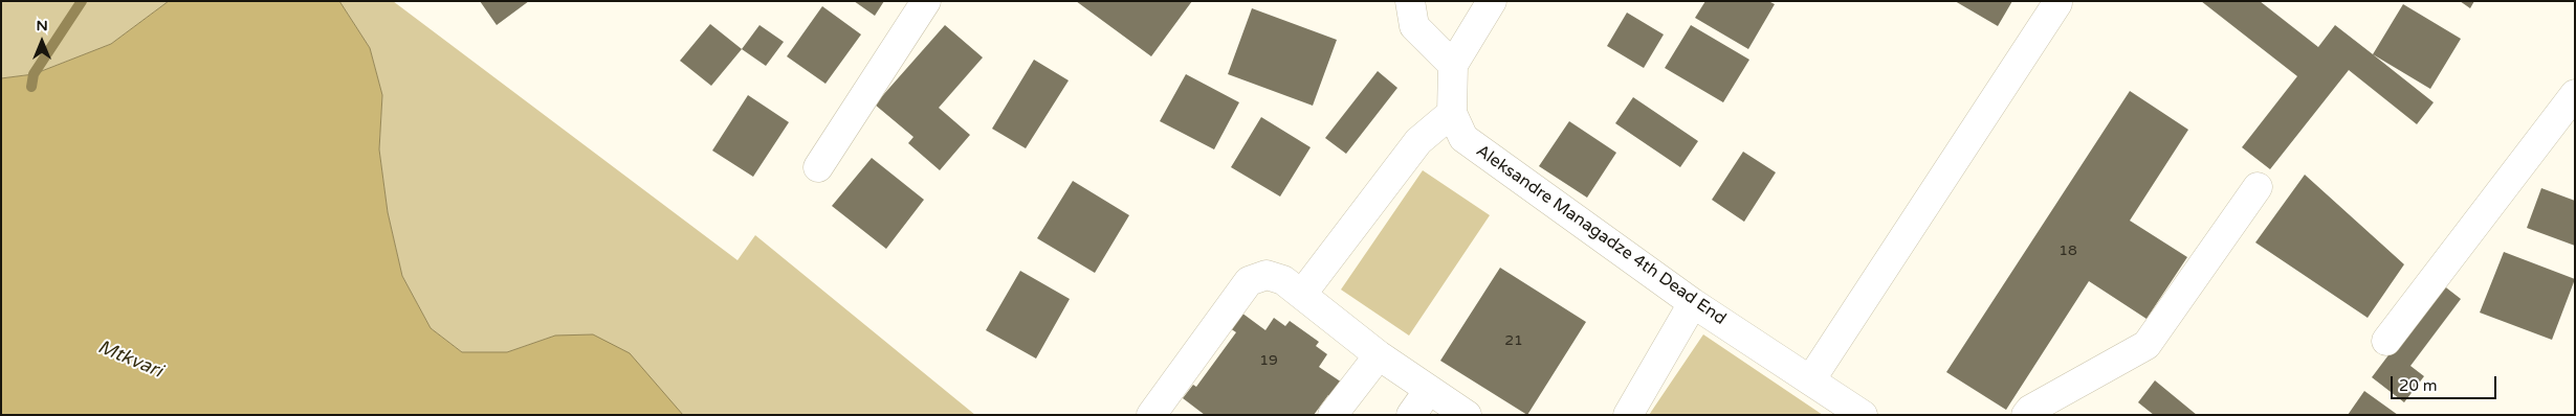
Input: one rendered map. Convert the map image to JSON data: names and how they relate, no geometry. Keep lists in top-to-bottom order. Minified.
{"streets":{"street":["Aleksandre Managadze 4th Dead End"]},"water":["Mtkvari"],"house_numbers":["18","21","19"],"scale_bar":"20 m","north":"top"}
